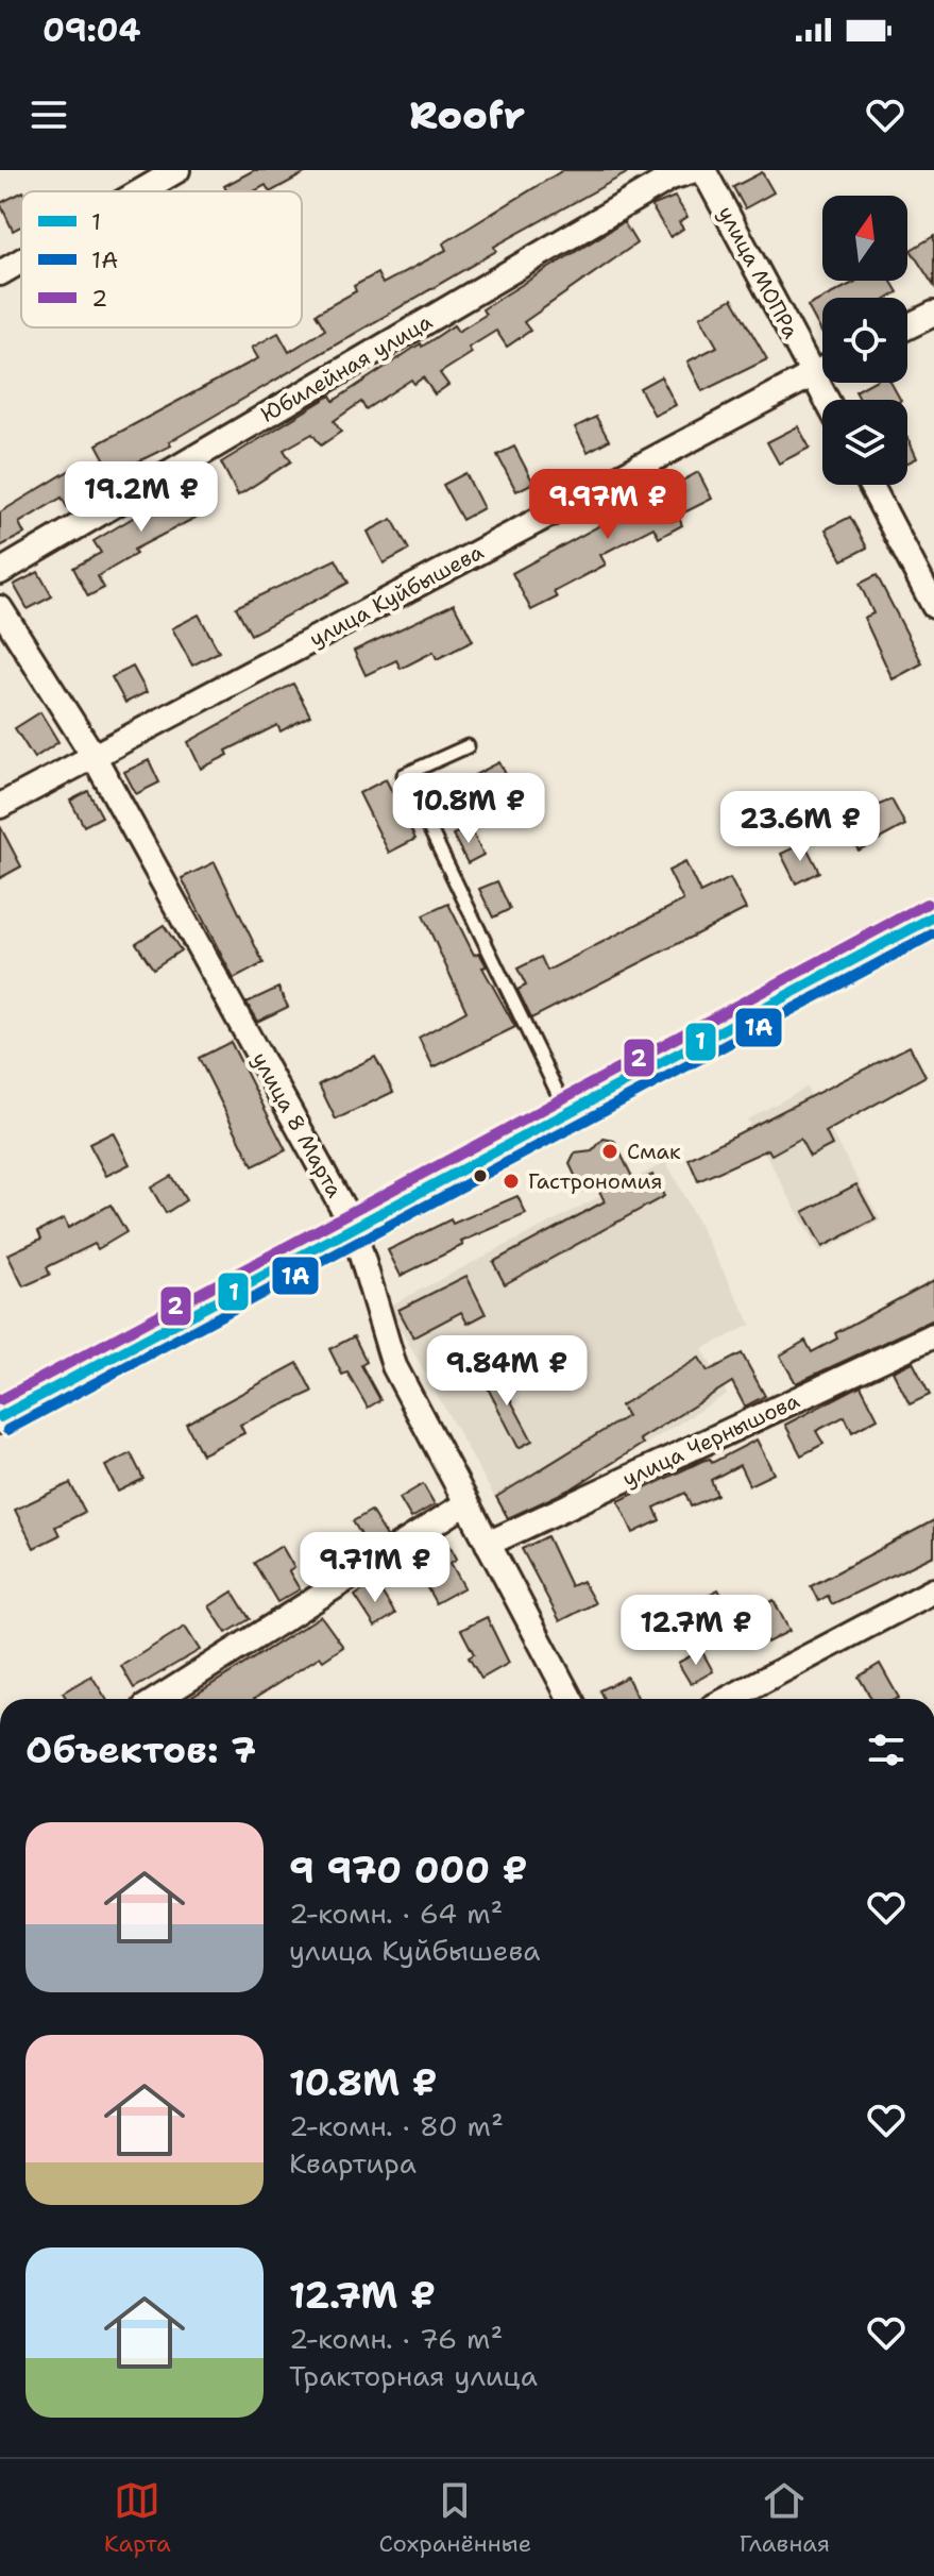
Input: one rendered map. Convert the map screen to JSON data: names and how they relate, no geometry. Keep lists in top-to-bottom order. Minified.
{"streets":{"street":["улица МОПРа","Юбилейная улица","улица Куйбышева","улица 8 Марта","улица Чернышова"]},"crossings":[["улица МОПРа","улица Куйбышева"],["улица Куйбышева","улица 8 Марта"],["улица 8 Марта","улица Чернышова"]],"places":["Смак","Гастрономия"],"lines":["transit line 2","transit line 1","transit line 1А"],"legend":["1","1А","2"],"north":"top","page":{"status":"09:04","header":"Roofr","price":["19.2M ₽","9.97M ₽","10.8M ₽","23.6M ₽","9.84M ₽","9.71M ₽","12.7M ₽"],"heading":"Объектов: 7","list":[{"name":"9 970 000 ₽","note":"2-комн. · 64 m² · улица Куйбышева"},{"name":"10.8M ₽","note":"2-комн. · 80 m² · Квартира"},{"name":"12.7M ₽","note":"2-комн. · 76 m² · Тракторная улица"}],"tabs":["Карта","Сохранённые","Главная"]}}
